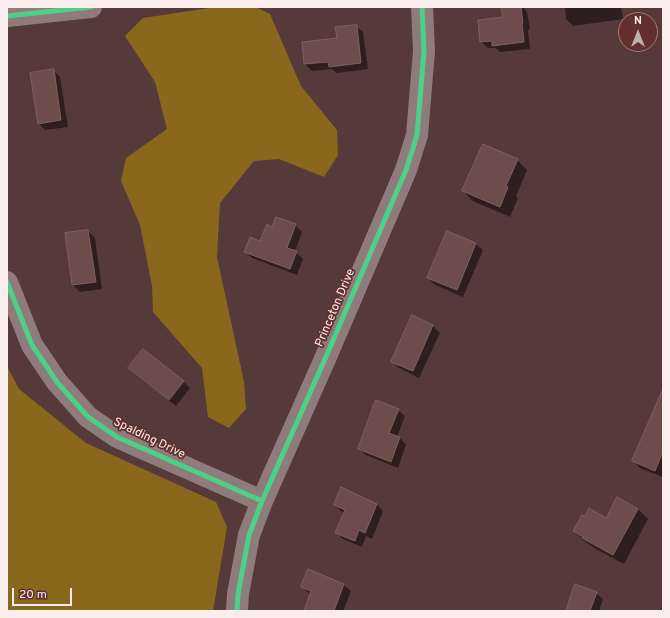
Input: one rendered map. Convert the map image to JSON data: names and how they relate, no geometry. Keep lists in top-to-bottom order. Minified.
{"streets":{"street":["Princeton Drive","Spalding Drive"]},"crossings":[["Princeton Drive","Spalding Drive"]],"scale_bar":"20 m","north":"top"}
